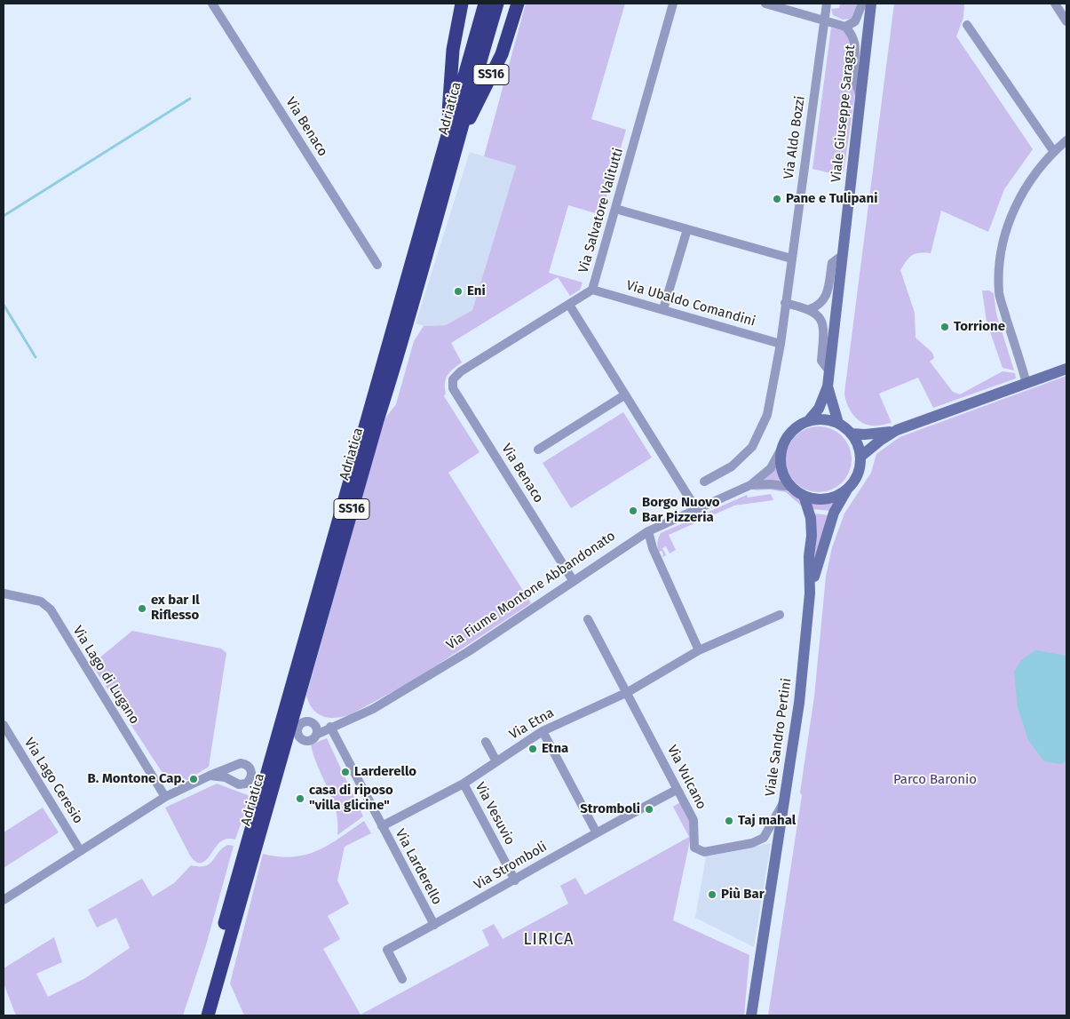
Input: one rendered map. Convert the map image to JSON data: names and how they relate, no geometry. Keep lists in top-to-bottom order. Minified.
{"streets":{"highway":["SS16","Adriatica"],"main road":["Viale Giuseppe Saragat","Viale Sandro Pertini"],"street":["Via Benaco","Via Aldo Bozzi","Via Salvatore Valitutti","Via Ubaldo Comandini","Via Fiume Montone Abbandonato","Via Lago di Lugano","Via Etna","Via Vulcano","Via Lago Ceresio","Via Vesuvio","Via Stromboli","Via Larderello"]},"crossings":[["SS16","Adriatica"],["Viale Giuseppe Saragat","Via Fiume Montone Abbandonato"],["Viale Giuseppe Saragat","Viale Sandro Pertini"],["Via Benaco","Via Salvatore Valitutti"],["Via Benaco","Via Fiume Montone Abbandonato"],["Via Aldo Bozzi","Via Ubaldo Comandini"],["Via Salvatore Valitutti","Via Ubaldo Comandini"],["Via Fiume Montone Abbandonato","Viale Sandro Pertini"],["Via Fiume Montone Abbandonato","Via Larderello"],["Via Etna","Via Vulcano"],["Via Etna","Via Vesuvio"],["Via Etna","Via Larderello"],["Viale Sandro Pertini","Via Vulcano"],["Via Vulcano","Via Stromboli"],["Via Vesuvio","Via Stromboli"],["Via Stromboli","Via Larderello"]],"districts":["LIRICA"],"parks":["Parco Baronio"],"places":["Pane e Tulipani","Eni","Torrione","Borgo Nuovo Bar Pizzeria","ex bar Il Riflesso","Etna","Larderello","B. Montone Cap.","casa di riposo \"villa glicine\"","Stromboli","Taj mahal","Più Bar"]}
